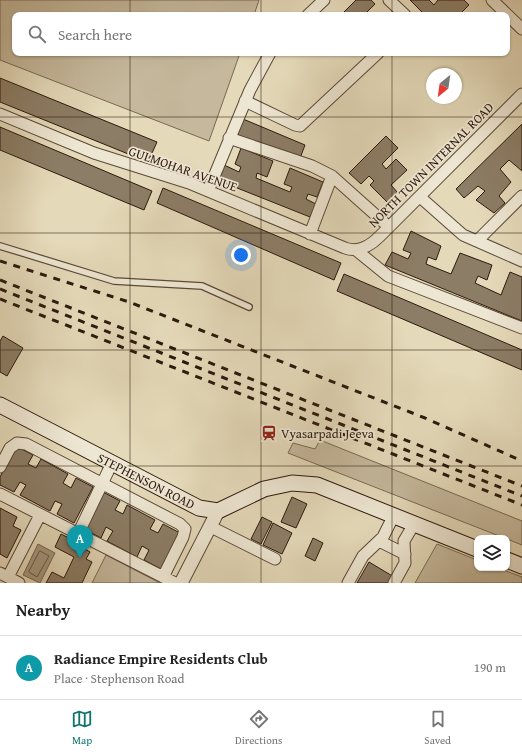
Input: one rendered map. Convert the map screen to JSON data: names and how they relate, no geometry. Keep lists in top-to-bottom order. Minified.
{"streets":{"main road":["STEPHENSON ROAD"],"street":["NORTH TOWN INTERNAL ROAD","GULMOHAR AVENUE"]},"crossings":[["NORTH TOWN INTERNAL ROAD","GULMOHAR AVENUE"]],"places":{"station":["Vyasarpadi Jeeva"]},"north":"bottom left","page":{"search":"Search here","pins":"A","heading":"Nearby","list":[{"mark":"A","name":"Radiance Empire Residents Club","note":"Place · Stephenson Road","value":"190 m"}],"nav":["Map","Directions","Saved"]}}
